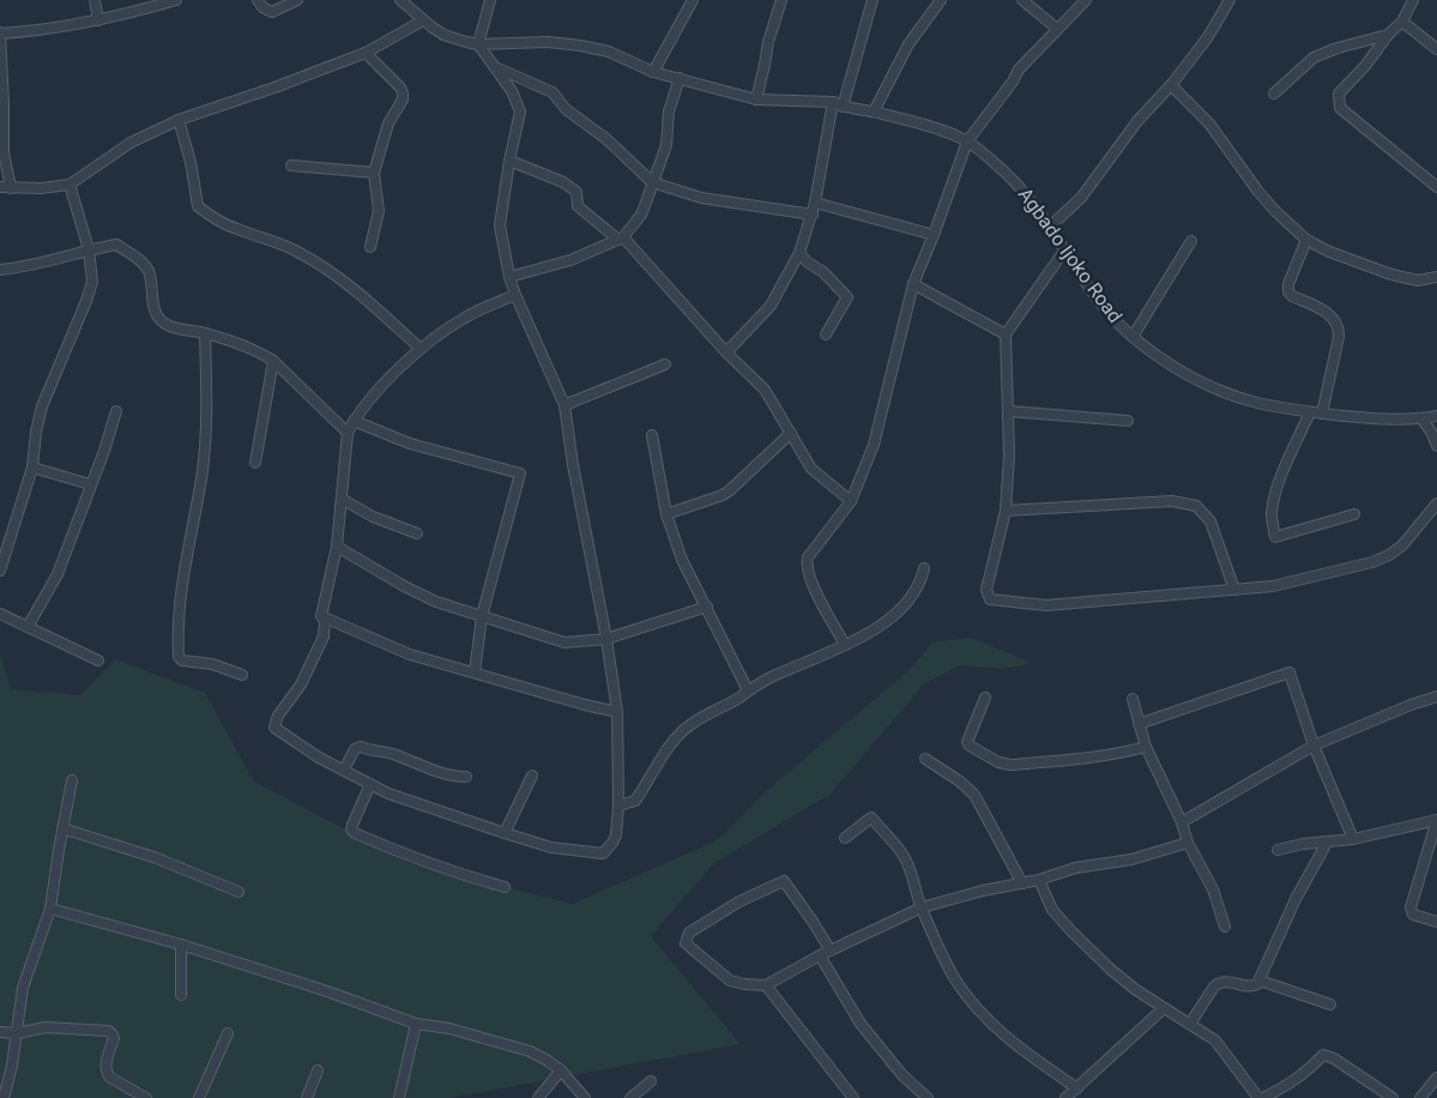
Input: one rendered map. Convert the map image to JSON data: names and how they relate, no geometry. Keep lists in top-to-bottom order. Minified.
{"streets":{"street":["Agbado Ijoko Road"]}}
